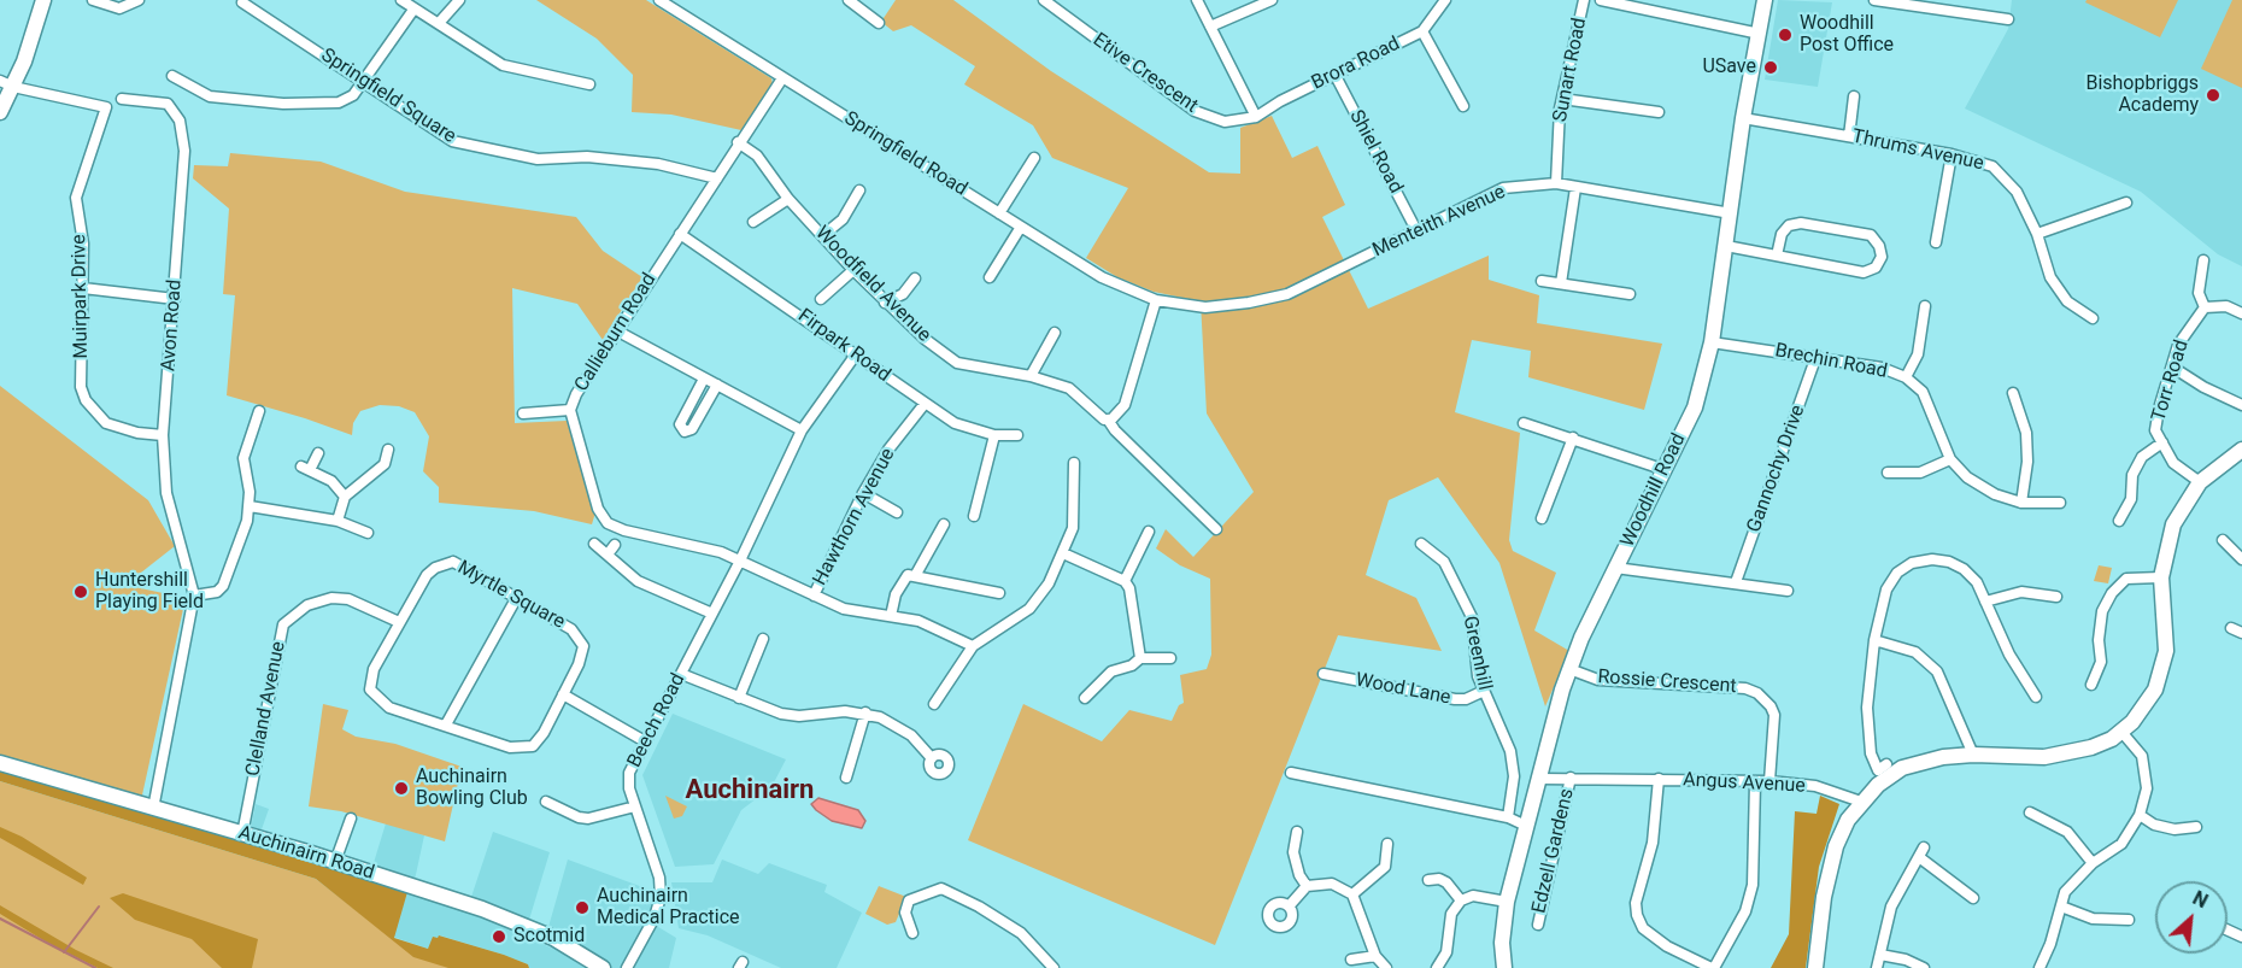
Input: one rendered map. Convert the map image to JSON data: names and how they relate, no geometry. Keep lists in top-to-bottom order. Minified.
{"streets":{"street":["Brora Road","Sunart Road","Etive Crescent","Springfield Square","Thrums Avenue","Shiel Road","Springfield Road","Menteith Avenue","Woodfield Avenue","Muirpark Drive","Avon Road","Callieburn Road","Firpark Road","Brechin Road","Torr Road","Gannochy Drive","Woodhill Road","Hawthorn Avenue","Myrtle Square","Greenhill","Rossie Crescent","Wood Lane","Clelland Avenue","Beech Road","Angus Avenue","Edzell Gardens","Auchinairn Road"]},"crossings":[["Brora Road","Etive Crescent"],["Brora Road","Shiel Road"],["Sunart Road","Menteith Avenue"],["Springfield Square","Callieburn Road"],["Thrums Avenue","Woodhill Road"],["Shiel Road","Menteith Avenue"],["Springfield Road","Menteith Avenue"],["Springfield Road","Callieburn Road"],["Menteith Avenue","Woodhill Road"],["Woodfield Avenue","Callieburn Road"],["Muirpark Drive","Avon Road"],["Callieburn Road","Firpark Road"],["Callieburn Road","Beech Road"],["Firpark Road","Hawthorn Avenue"],["Firpark Road","Beech Road"],["Brechin Road","Gannochy Drive"],["Brechin Road","Woodhill Road"],["Woodhill Road","Rossie Crescent"],["Woodhill Road","Angus Avenue"],["Myrtle Square","Clelland Avenue"],["Greenhill","Wood Lane"],["Rossie Crescent","Angus Avenue"],["Clelland Avenue","Auchinairn Road"],["Angus Avenue","Edzell Gardens"]],"districts":["Auchinairn"],"places":["Woodhill Post Office","USave","Bishopbriggs Academy","Huntershill Playing Field","Auchinairn Bowling Club","Auchinairn Medical Practice","Scotmid"],"north":"top right"}
